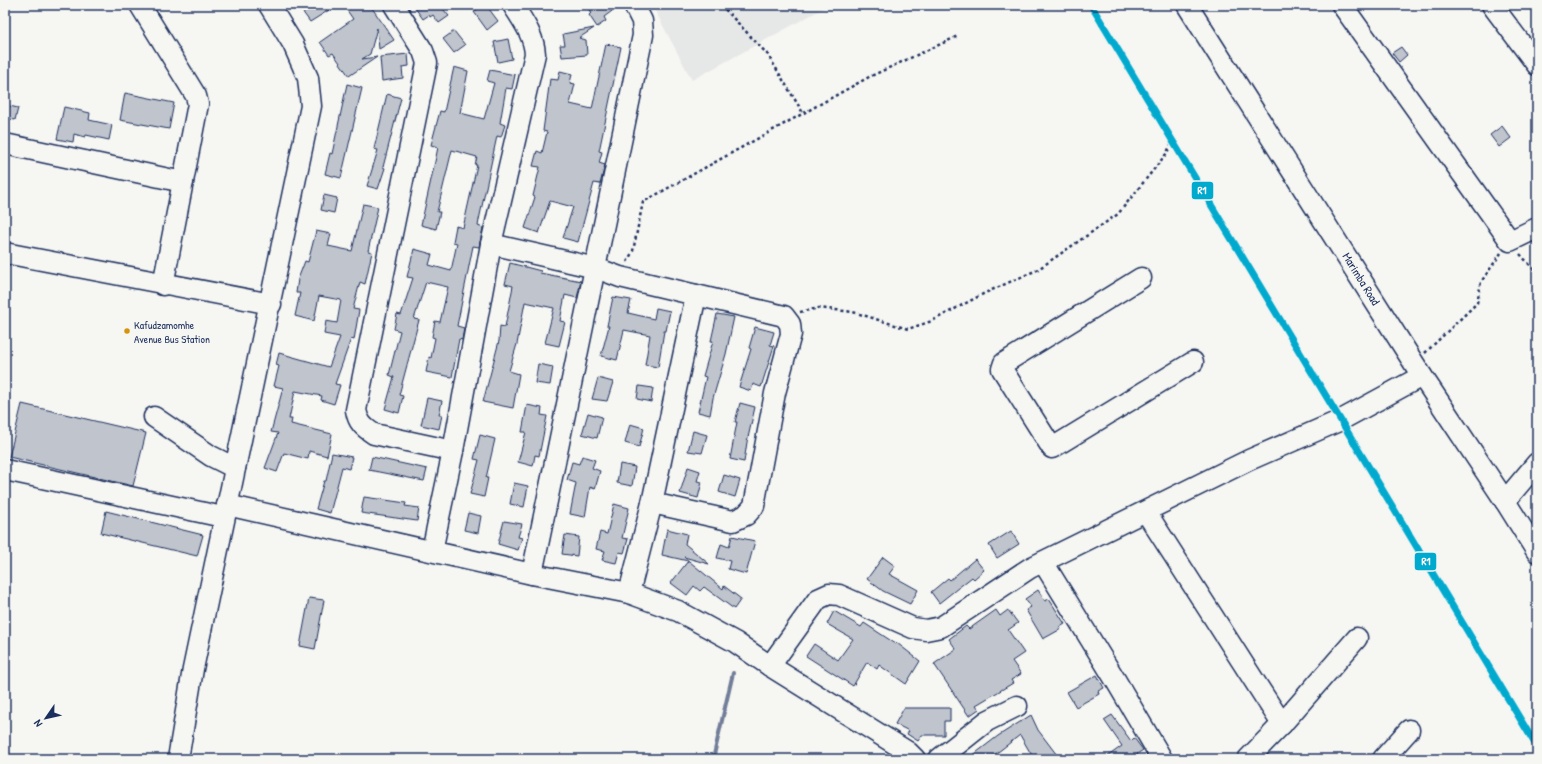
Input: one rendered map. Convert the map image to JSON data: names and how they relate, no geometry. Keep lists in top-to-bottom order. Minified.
{"streets":{"street":["Marimba Road"]},"places":["Kafudzamomhe Avenue Bus Station"],"lines":["transit line R1"],"north":"bottom left"}
